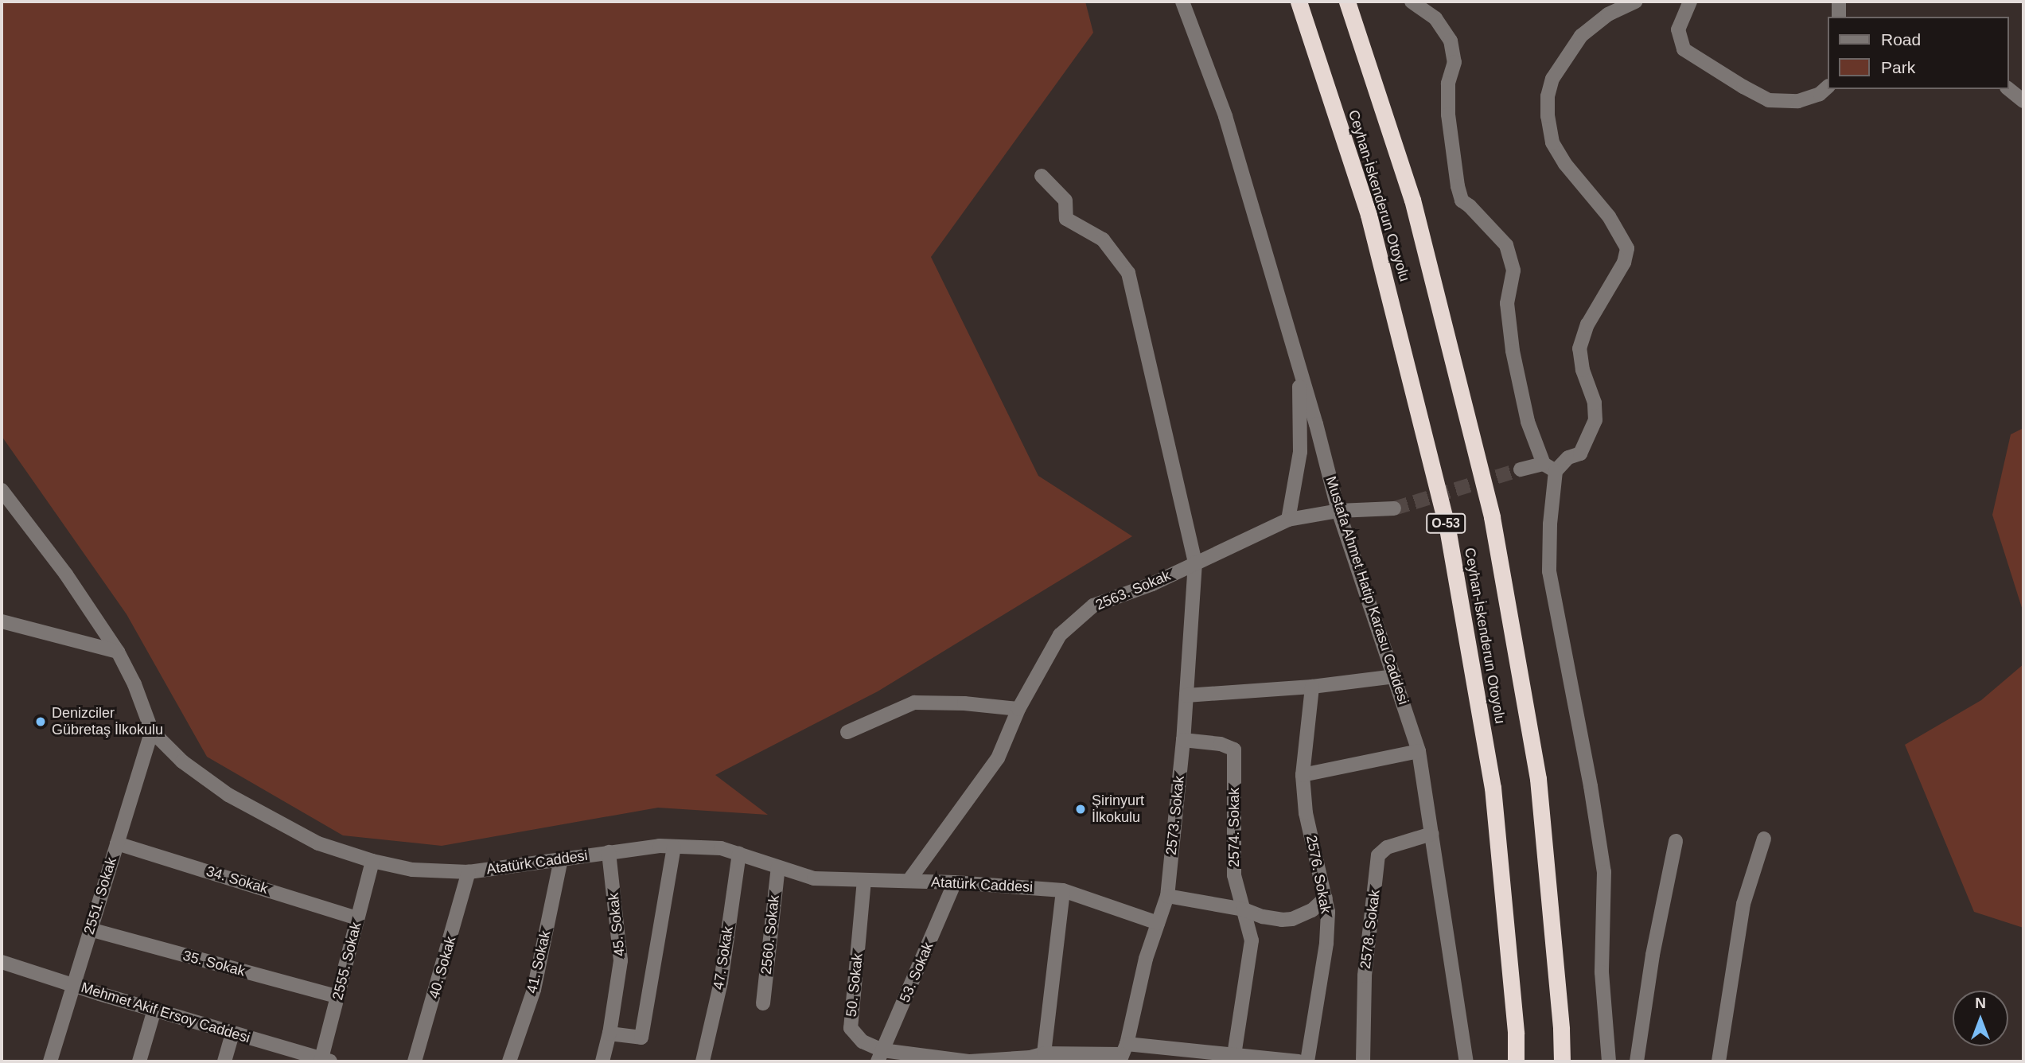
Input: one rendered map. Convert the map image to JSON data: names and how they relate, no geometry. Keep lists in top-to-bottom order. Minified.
{"streets":{"highway":["Ceyhan-İskenderun Otoyolu","O-53"],"street":["2563. Sokak","Mustafa Ahmet Hatip Karasu Caddesi","2573. Sokak","2574. Sokak","Atatürk Caddesi","2576. Sokak","34. Sokak","2551. Sokak","45. Sokak","2578. Sokak","2560. Sokak","47. Sokak","2555. Sokak","41. Sokak","35. Sokak","40. Sokak","53. Sokak","50. Sokak","Mehmet Akif Ersoy Caddesi"]},"crossings":[["2563. Sokak","Mustafa Ahmet Hatip Karasu Caddesi"],["2563. Sokak","2573. Sokak"],["2563. Sokak","Atatürk Caddesi"],["Mustafa Ahmet Hatip Karasu Caddesi","2578. Sokak"],["2573. Sokak","2574. Sokak"],["2573. Sokak","Atatürk Caddesi"],["2573. Sokak","50. Sokak"],["2574. Sokak","50. Sokak"],["Atatürk Caddesi","2551. Sokak"],["Atatürk Caddesi","45. Sokak"],["Atatürk Caddesi","2560. Sokak"],["Atatürk Caddesi","47. Sokak"],["Atatürk Caddesi","2555. Sokak"],["Atatürk Caddesi","41. Sokak"],["Atatürk Caddesi","40. Sokak"],["Atatürk Caddesi","53. Sokak"],["Atatürk Caddesi","50. Sokak"],["34. Sokak","2551. Sokak"],["34. Sokak","2555. Sokak"],["2551. Sokak","35. Sokak"],["2551. Sokak","Mehmet Akif Ersoy Caddesi"],["2555. Sokak","35. Sokak"],["2555. Sokak","Mehmet Akif Ersoy Caddesi"],["53. Sokak","50. Sokak"]],"places":["Denizciler Gübretaş İlkokulu","Şirinyurt İlkokulu"],"legend":["Road","Park"],"north":"top"}
